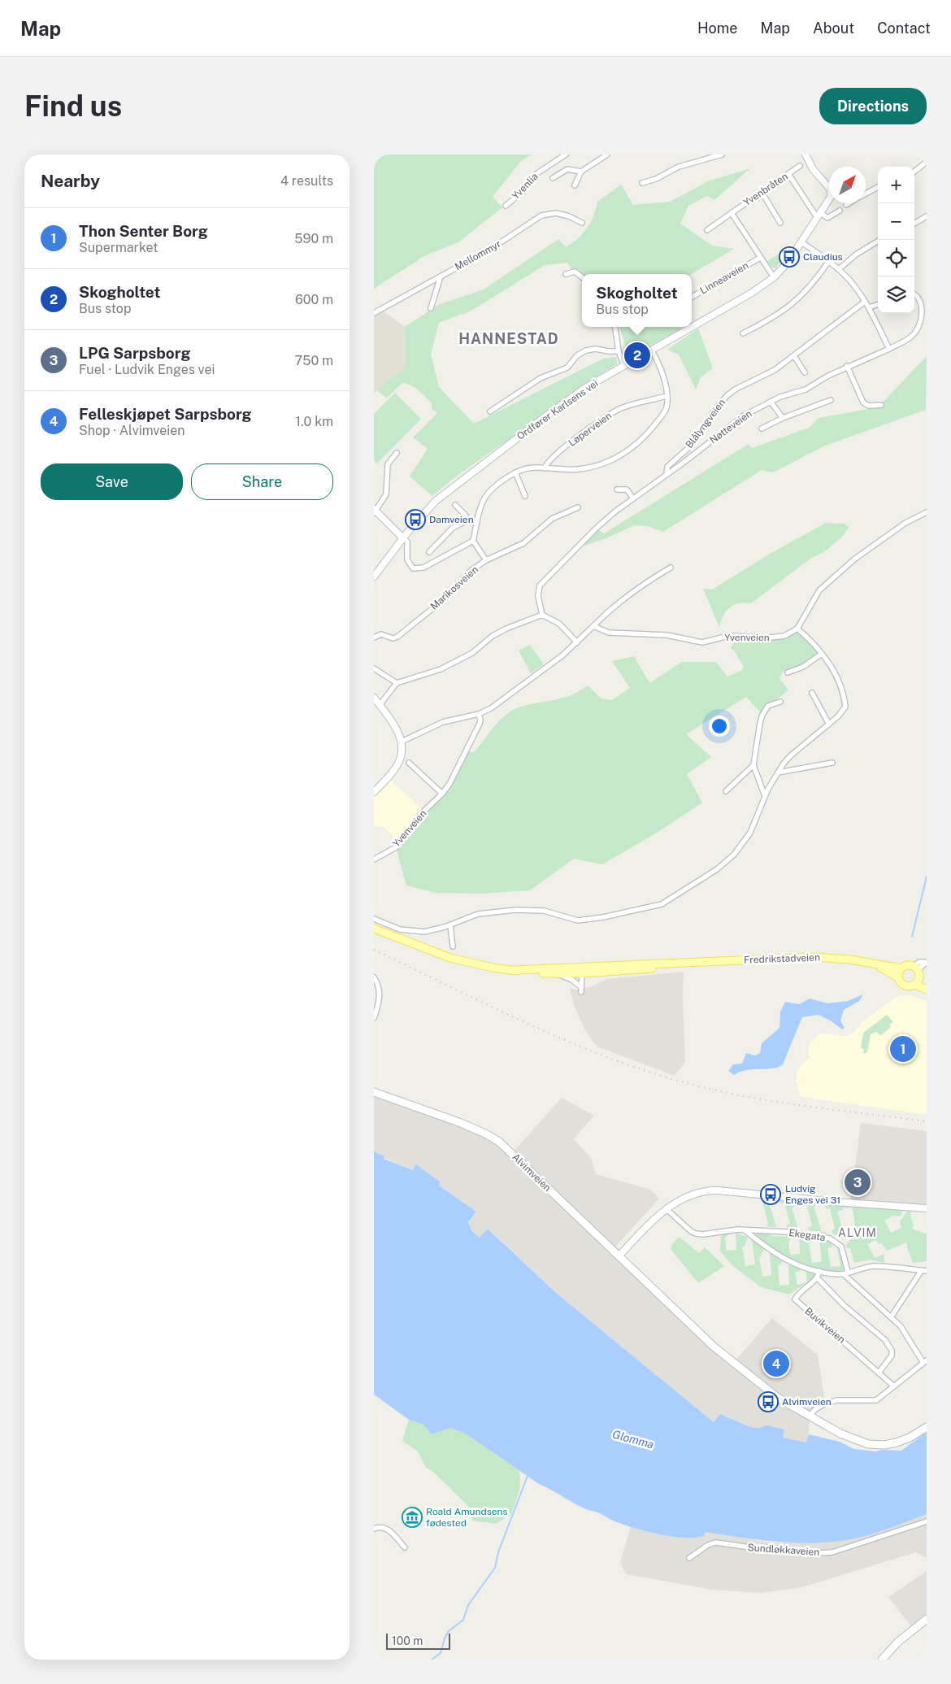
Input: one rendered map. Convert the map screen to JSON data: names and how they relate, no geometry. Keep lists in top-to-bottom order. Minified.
{"streets":{"main road":["Fredrikstadveien","Alvimveien"],"street":["Yvenlia","Yvenbråten","Mellommyr","Linneaveien","Ordfører Karlsens vei","Blålyngveien","Nøtteveien","Løperveien","Marikosveien","Yvenveien","Ekegata","Buvikveien","Sundløkkaveien"]},"crossings":[["Blålyngveien","Nøtteveien"]],"districts":["HANNESTAD","ALVIM"],"water":["Glomma"],"places":{"bus stop":["Claudius","Damveien","Ludvig Enges vei 31","Alvimveien"],"museum":["Roald Amundsens fødested"]},"scale_bar":"100 m","north":"top right","page":{"header":"Map","nav":["Home","Map","About","Contact"],"buttons":["Directions",["Save","Share"]],"title":"Find us","heading":["Nearby","4 results"],"map_buttons":["+","−"],"list":[{"mark":"1","name":"Thon Senter Borg","note":"Supermarket","value":"590 m"},{"mark":"2","name":"Skogholtet","note":"Bus stop","value":"600 m"},{"mark":"3","name":"LPG Sarpsborg","note":"Fuel · Ludvik Enges vei","value":"750 m"},{"mark":"4","name":"Felleskjøpet Sarpsborg","note":"Shop · Alvimveien","value":"1.0 km"}],"popup":["Skogholtet","Bus stop"],"pins":["2","1","3","4"],"scale":"100 m"}}
